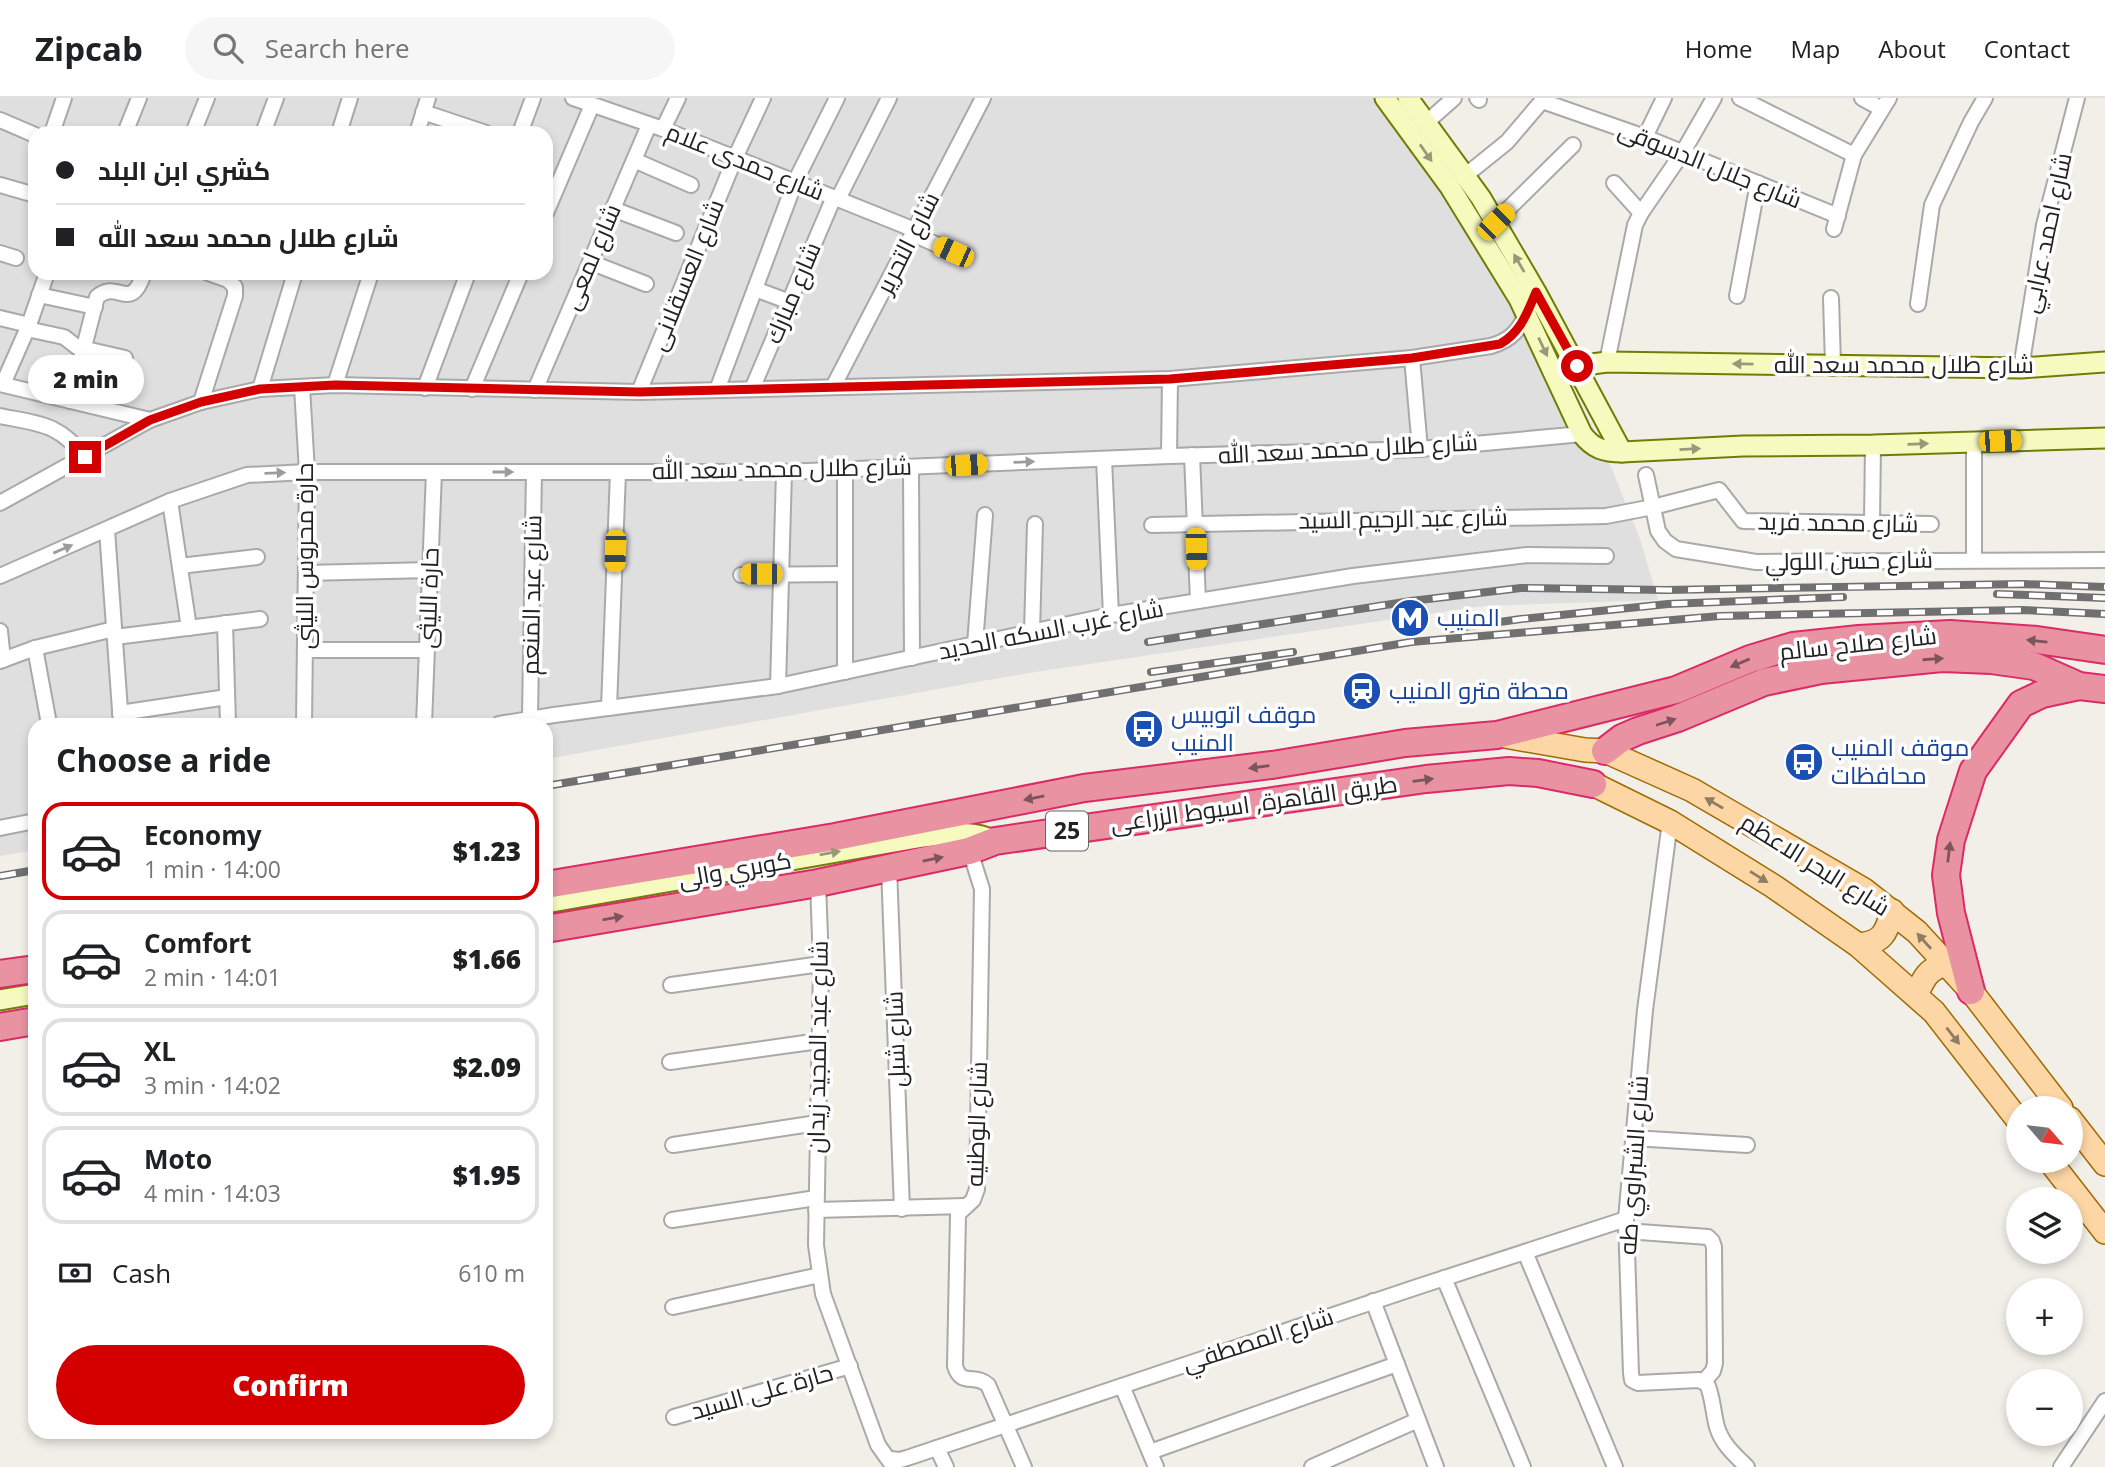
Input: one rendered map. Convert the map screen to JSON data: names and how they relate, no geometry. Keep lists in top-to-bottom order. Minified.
{"streets":{"highway":["شارع صلاح سالم","طريق القاهرة, اسيوط الزراعى","25"],"main road":["شارع طلال محمد سعد الله","شارع البحر الاعظم","كوبري والى"],"street":["شارع حمدى علام","شارع جلال الدسوقى","شارع احمد عرابي","شارع التحرير","شارع لمعى","شارع العسقلانى","شارع مبارك","شارع عبد الرحيم السيد","شارع محمد فريد","حارة محروس الليثى","شارع حسن اللولي","شارع عبد المنعم","حارة الليثى","شارع غرب السكه الحديد","شارع شبل","شارع عبد المجيد زيدان","شارع الوطنيه","شارع الشبراوي طه","شارع المصطفي","حارة على السيد"]},"crossings":[["شارع حمدى علام","شارع التحرير"],["شارع حمدى علام","شارع لمعى"],["شارع حمدى علام","شارع العسقلانى"],["شارع حمدى علام","شارع مبارك"],["شارع احمد عرابي","شارع طلال محمد سعد الله"],["شارع طلال محمد سعد الله","حارة محروس الليثى"],["شارع طلال محمد سعد الله","شارع عبد المنعم"],["شارع طلال محمد سعد الله","حارة الليثى"],["شارع عبد الرحيم السيد","شارع محمد فريد"],["شارع عبد الرحيم السيد","شارع حسن اللولي"],["شارع عبد المنعم","شارع غرب السكه الحديد"],["شارع صلاح سالم","طريق القاهرة, اسيوط الزراعى"],["شارع صلاح سالم","شارع البحر الاعظم"],["طريق القاهرة, اسيوط الزراعى","شارع البحر الاعظم"],["طريق القاهرة, اسيوط الزراعى","كوبري والى"],["طريق القاهرة, اسيوط الزراعى","شارع شبل"],["طريق القاهرة, اسيوط الزراعى","شارع عبد المجيد زيدان"],["طريق القاهرة, اسيوط الزراعى","شارع الوطنيه"],["شارع البحر الاعظم","شارع الشبراوي طه"],["كوبري والى","شارع الوطنيه"],["شارع عبد المجيد زيدان","شارع المصطفي"],["شارع عبد المجيد زيدان","حارة على السيد"],["شارع الوطنيه","شارع المصطفي"],["شارع الشبراوي طه","شارع المصطفي"]],"one_way":["كوبري والى"],"places":{"metro station":["المنيب"],"station":["محطة مترو المنيب"],"bus stop":["موقف اتوبيس المنيب","موقف المنيب محافظات"]},"north":"bottom right","page":{"header":"Zipcab","search":"Search here","nav":["Home","Map","About","Contact"],"banner":["كشري ابن البلد","شارع طلال محمد سعد الله"],"bubble":"2 min","heading":"Choose a ride","list":[{"name":"Economy","note":"1 min · 14:00","value":"$1.23"},{"name":"Comfort","note":"2 min · 14:01","value":"$1.66"},{"name":"XL","note":"3 min · 14:02","value":"$2.09"},{"name":"Moto","note":"4 min · 14:03","value":"$1.95"}],"map_buttons":["+","−"],"pay":["Cash","610 m"],"buttons":"Confirm"}}
